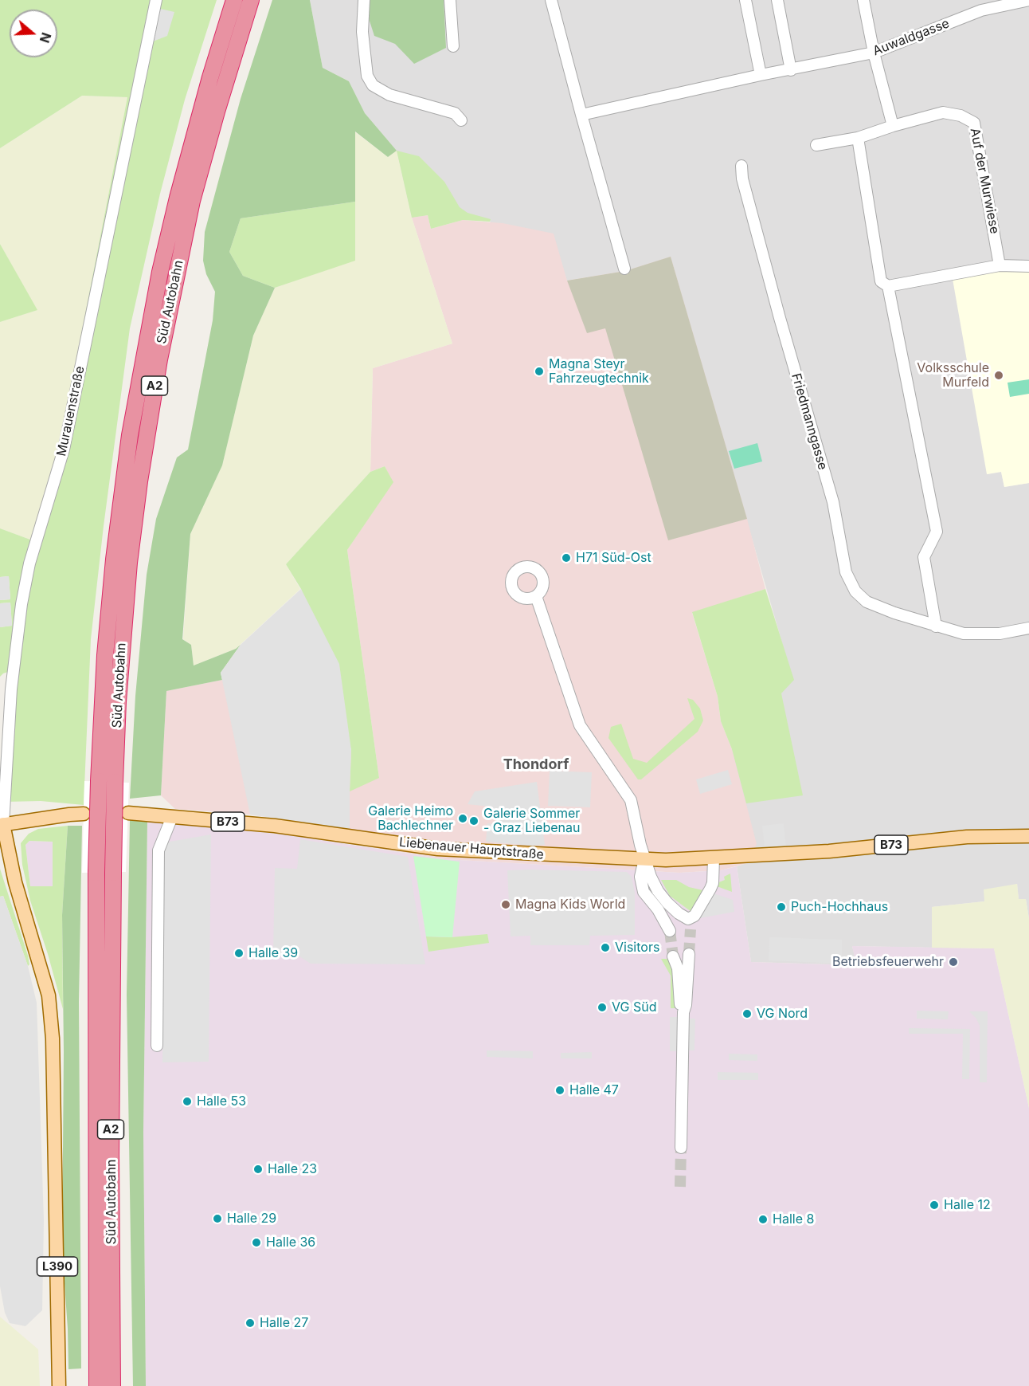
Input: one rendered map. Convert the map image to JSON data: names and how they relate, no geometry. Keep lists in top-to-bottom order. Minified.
{"streets":{"highway":["Süd Autobahn","A2"],"main road":["B73","Liebenauer Hauptstraße","L390"],"street":["Auwaldgasse","Auf der Murwiese","Murauenstraße","Friedmanngasse"]},"crossings":[["Murauenstraße","L390"]],"districts":["Thondorf"],"places":["Magna Steyr Fahrzeugtechnik","Volksschule Murfeld","H71 Süd-Ost","Galerie Heimo Bachlechner","Galerie Sommer - Graz Liebenau","Magna Kids World","Puch-Hochhaus","Visitors","Halle 39","Betriebsfeuerwehr","VG Süd","VG Nord","Halle 47","Halle 53","Halle 23","Halle 12","Halle 29","Halle 8","Halle 36","Halle 27"],"north":"right"}
